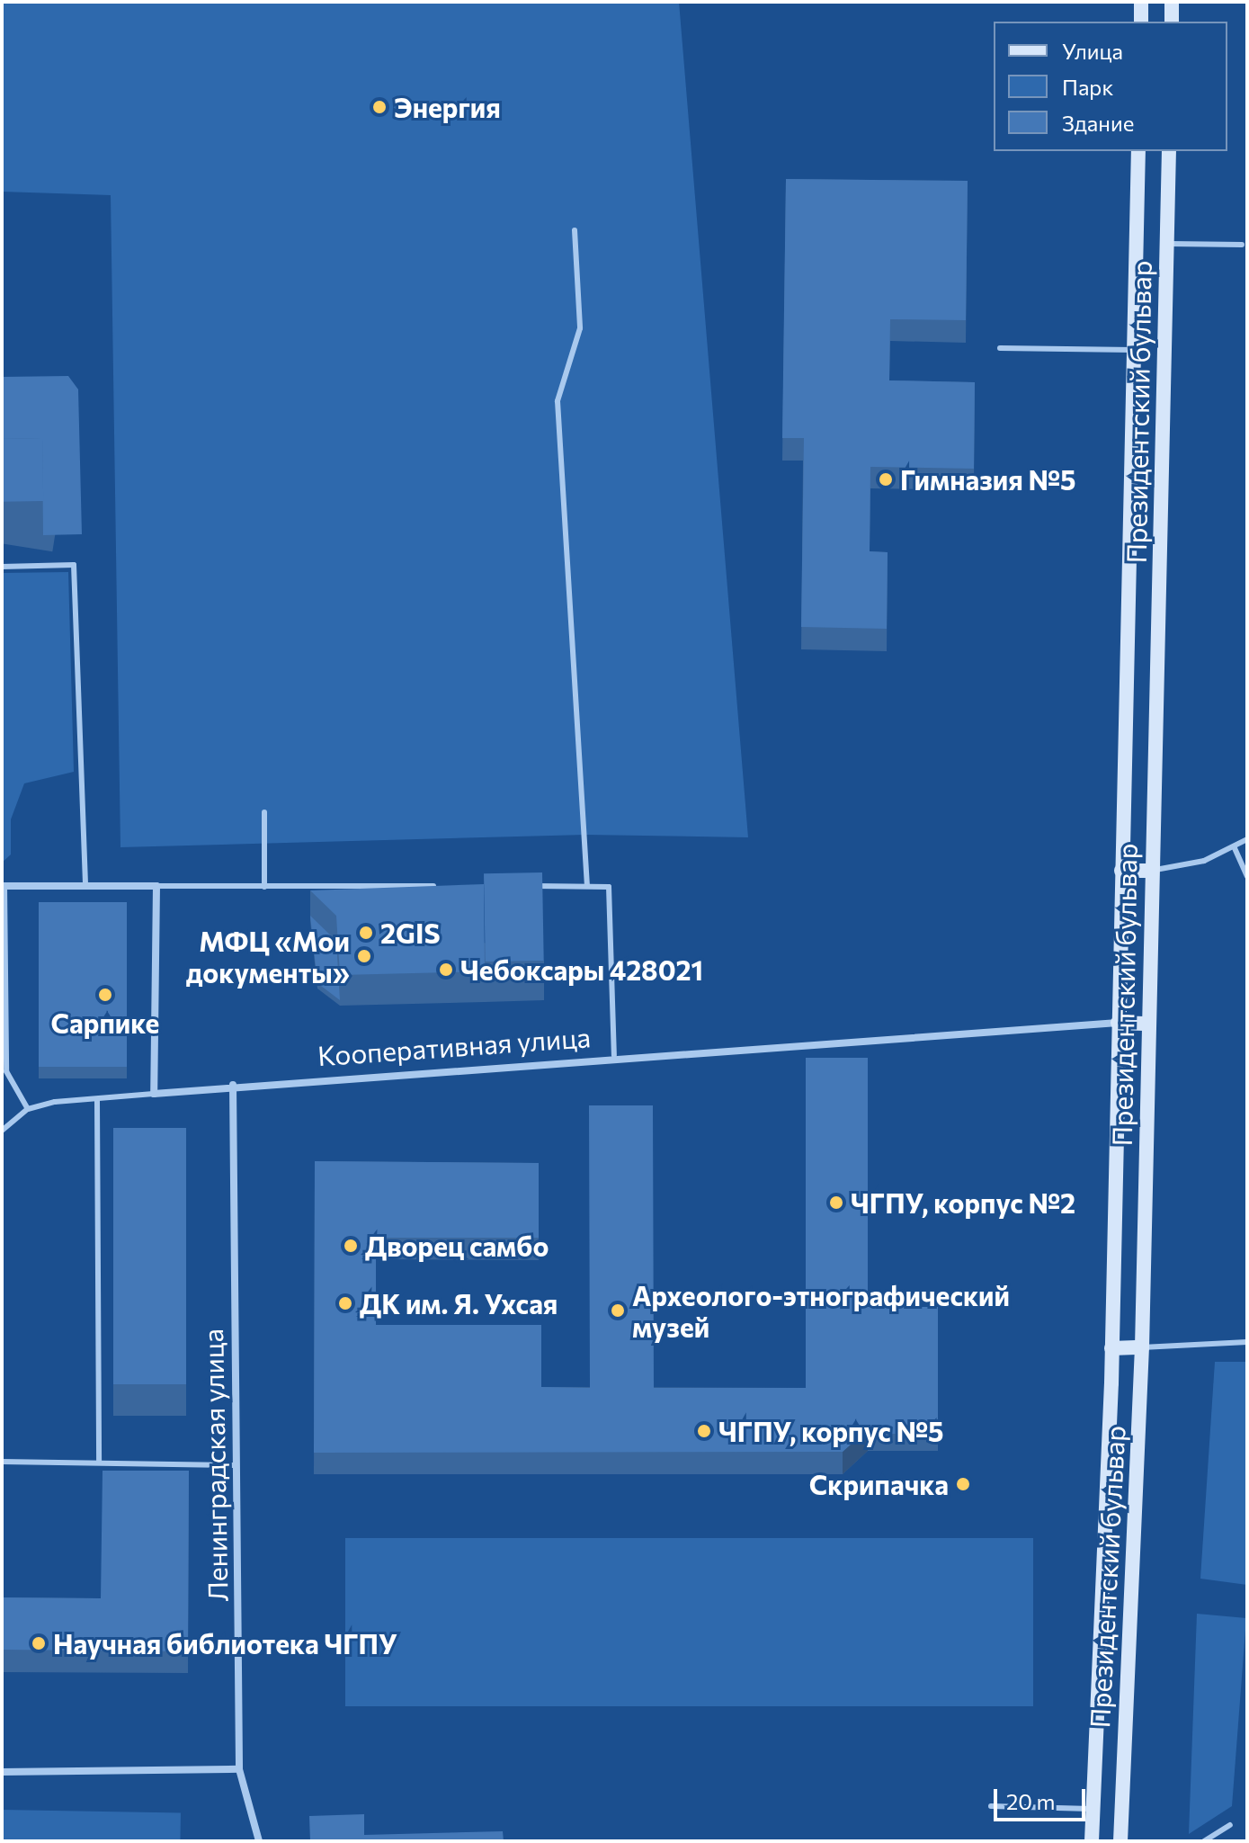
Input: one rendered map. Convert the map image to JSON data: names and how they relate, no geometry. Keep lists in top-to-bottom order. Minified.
{"streets":{"main road":["Президентский бульвар"],"street":["Кооперативная улица","Ленинградская улица"]},"crossings":[["Президентский бульвар","Кооперативная улица"],["Кооперативная улица","Ленинградская улица"]],"places":["Энергия","Гимназия №5","2GIS","МФЦ «Мои документы»","Чебоксары 428021","Сарпике","ЧГПУ, корпус №2","Дворец самбо","ДК им. Я. Ухсая","Археолого-этнографический музей","ЧГПУ, корпус №5","Скрипачка","Научная библиотека ЧГПУ"],"legend":["Улица","Парк","Здание"],"scale_bar":"20 m"}
